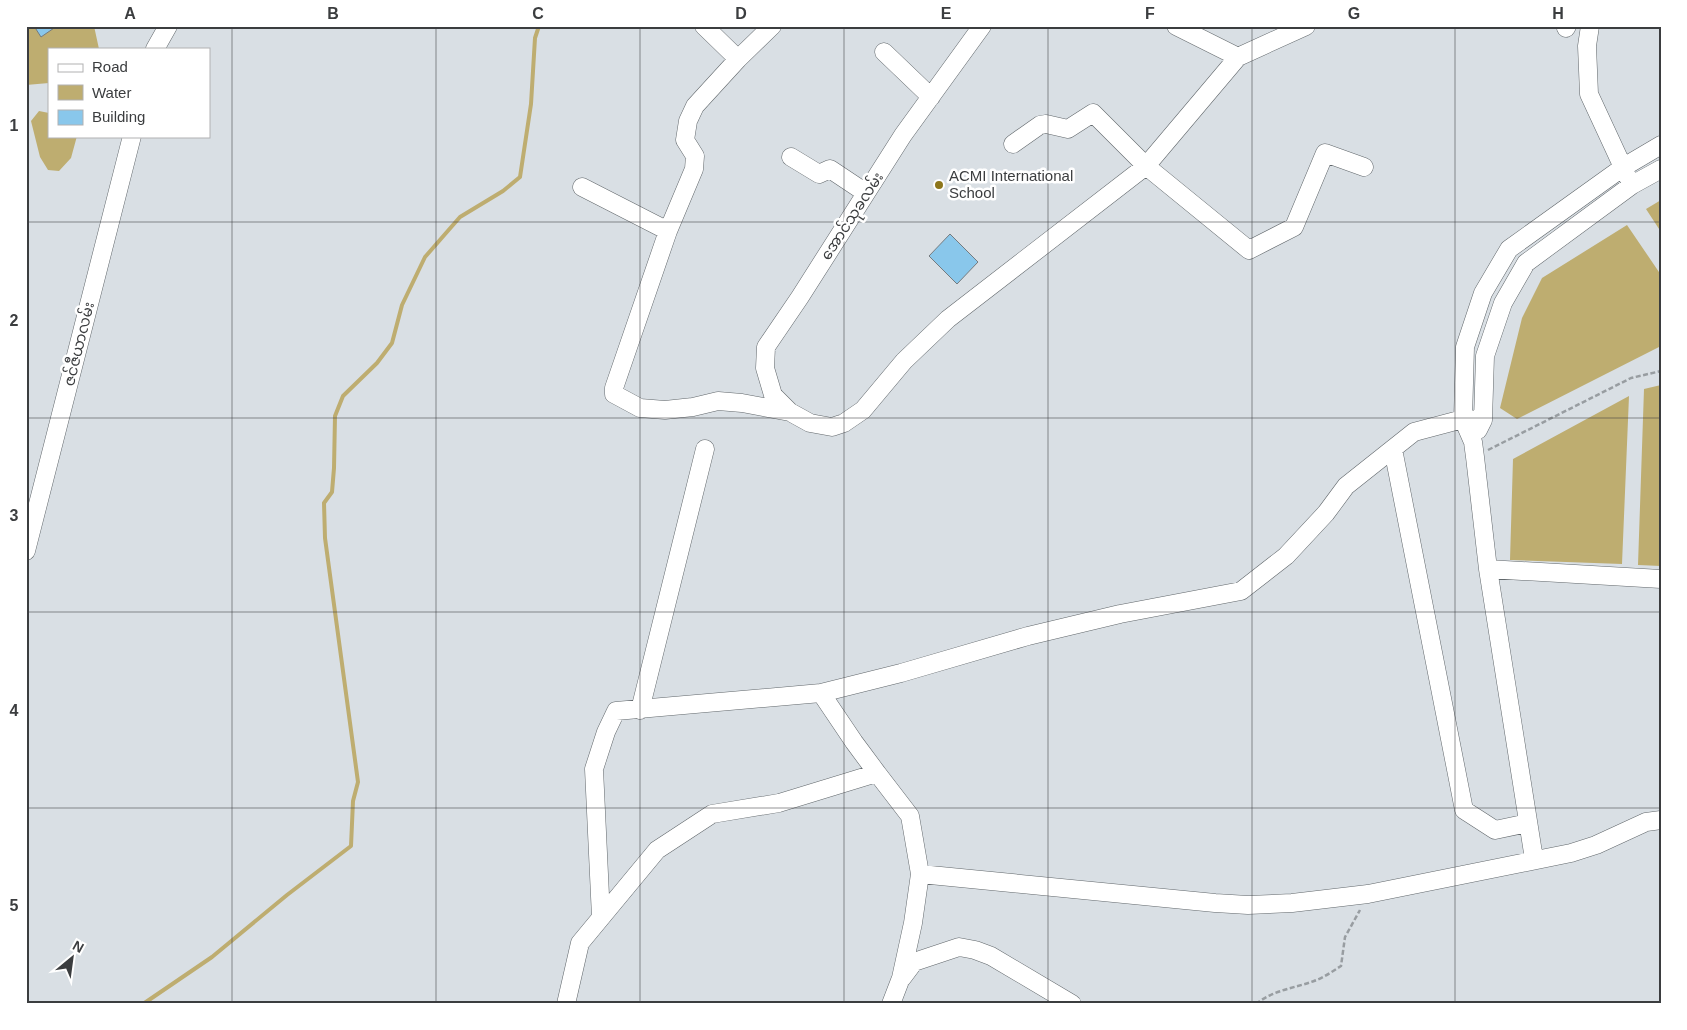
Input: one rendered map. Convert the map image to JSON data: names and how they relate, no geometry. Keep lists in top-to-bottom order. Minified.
{"streets":{"street":["အောင်သုခလမ်း","ဇင်ဇီယာလမ်း"]},"places":["ACMI International School"],"legend":["Road","Water","Building"],"north":"top right","grid":{"columns":["A","B","C","D","E","F","G","H"],"rows":["1","2","3","4","5"]}}
